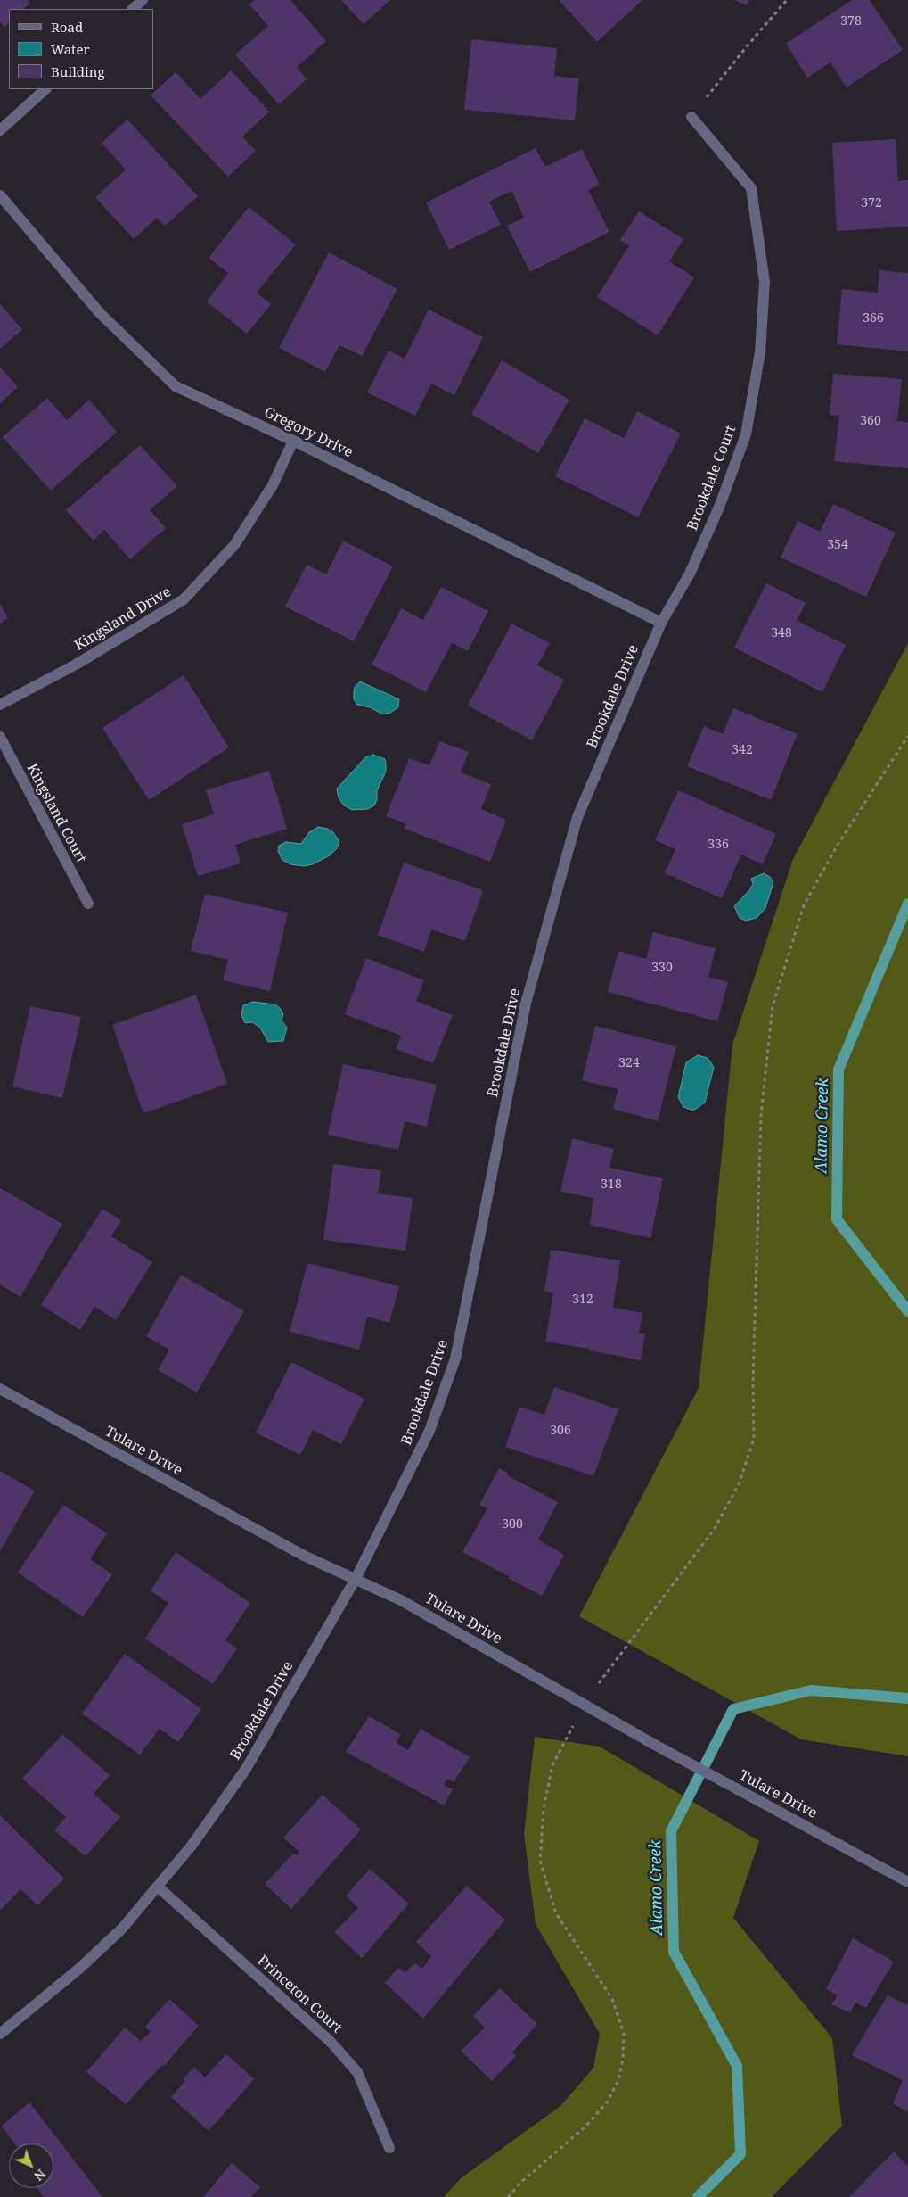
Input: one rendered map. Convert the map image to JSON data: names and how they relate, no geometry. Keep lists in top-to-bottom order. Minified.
{"streets":{"street":["Gregory Drive","Brookdale Court","Kingsland Drive","Brookdale Drive","Kingsland Court","Tulare Drive","Princeton Court"]},"crossings":[["Gregory Drive","Brookdale Court"],["Gregory Drive","Kingsland Drive"],["Gregory Drive","Brookdale Drive"],["Brookdale Court","Brookdale Drive"],["Brookdale Drive","Tulare Drive"],["Brookdale Drive","Princeton Court"]],"water":["Alamo Creek"],"house_numbers":["378","372","366","360","354","348","342","336","330","324","318","312","306","300"],"legend":["Road","Water","Building"],"north":"bottom right"}
